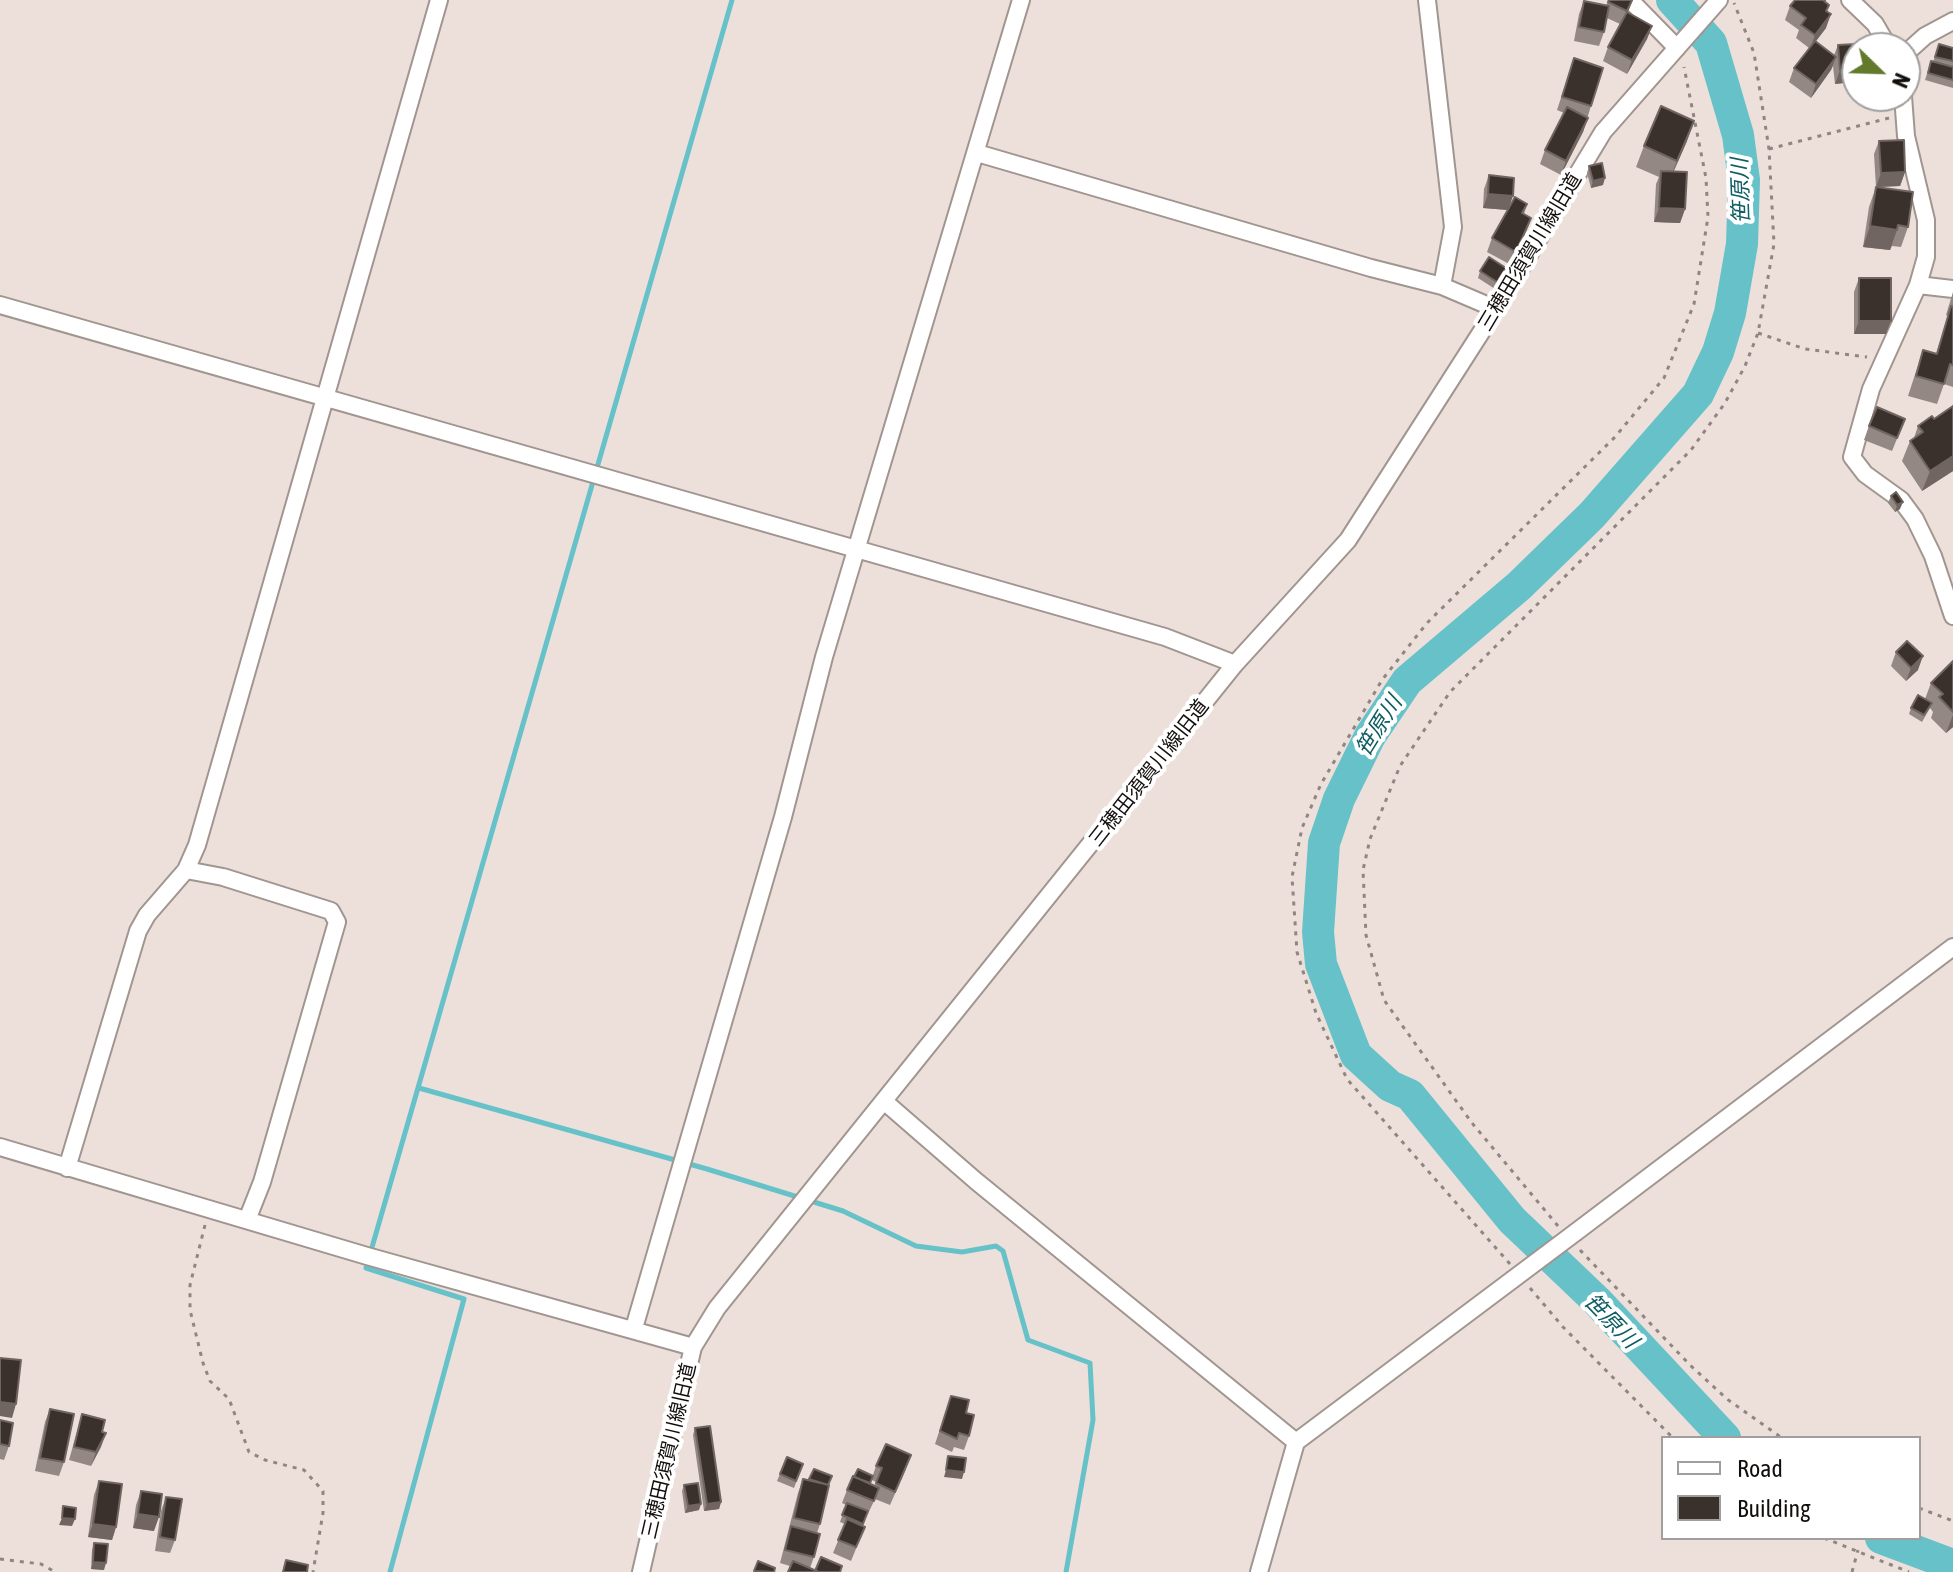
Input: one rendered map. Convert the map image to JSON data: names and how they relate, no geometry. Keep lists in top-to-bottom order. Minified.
{"streets":{"street":["三穂田須賀川線旧道"]},"water":["笹原川"],"legend":["Road","Building"],"north":"bottom right"}
